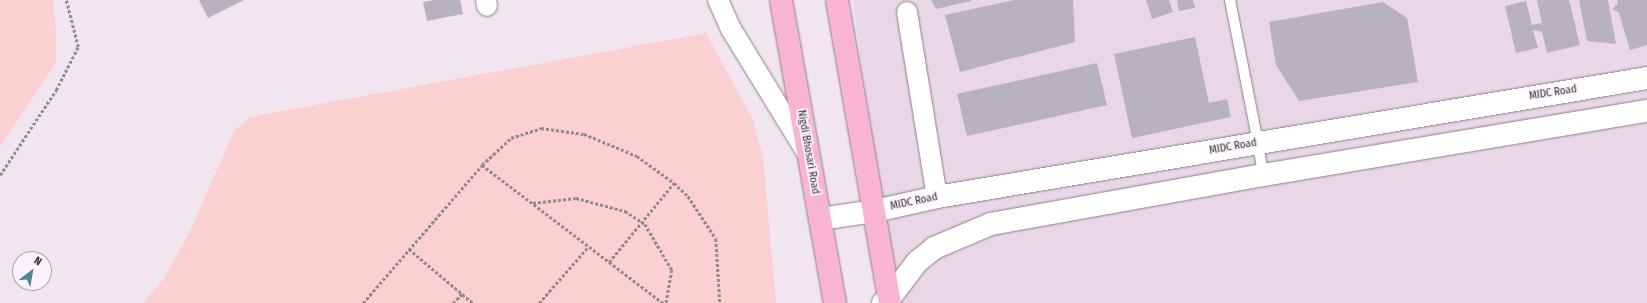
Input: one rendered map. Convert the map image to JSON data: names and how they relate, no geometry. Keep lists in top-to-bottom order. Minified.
{"streets":{"main road":["MIDC Road","Nigdi Bhosari Road"]},"crossings":[["MIDC Road","Nigdi Bhosari Road"]],"north":"top right"}
